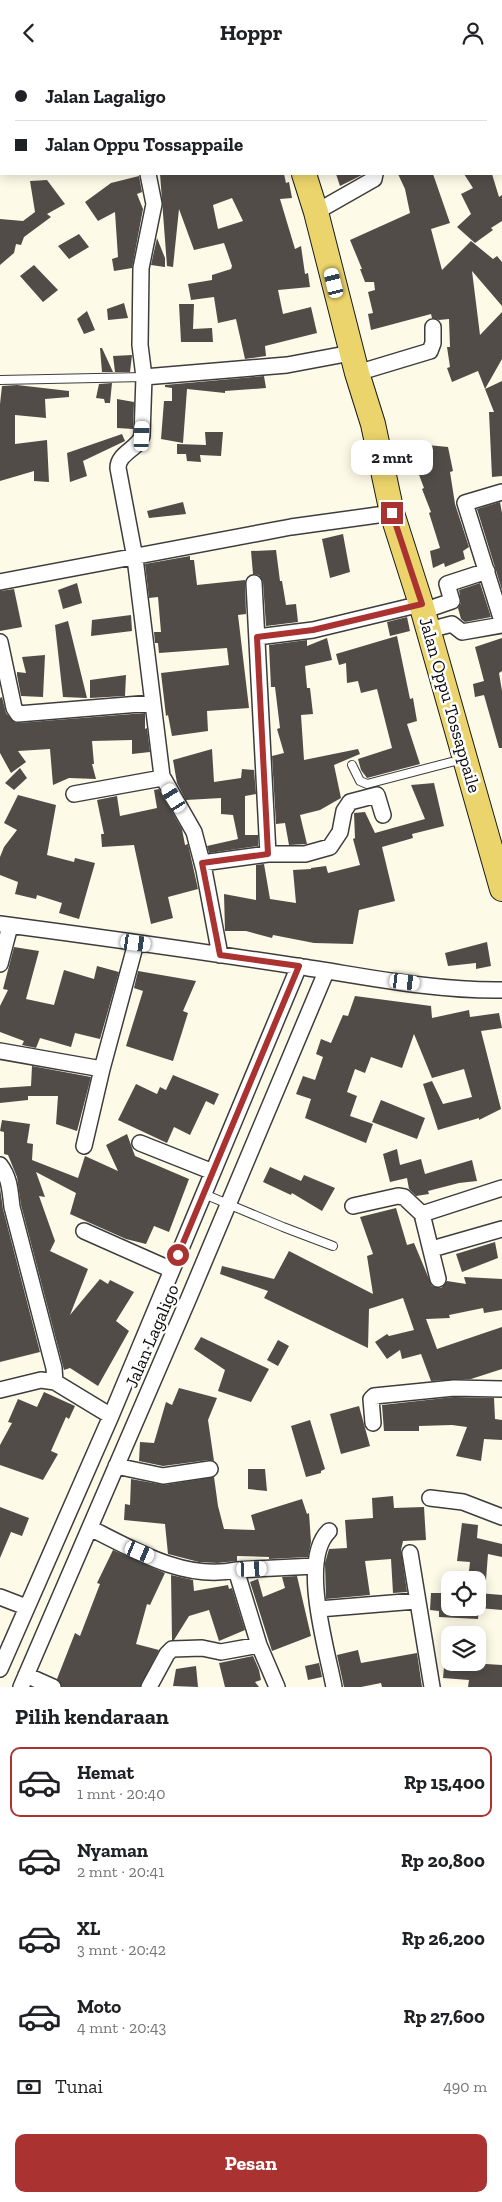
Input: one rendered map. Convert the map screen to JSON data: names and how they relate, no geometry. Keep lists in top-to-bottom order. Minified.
{"streets":{"main road":["Jalan Oppu Tossappaile"],"street":["Jalan Lagaligo"]},"page":{"header":"Hoppr","banner":["Jalan Lagaligo","Jalan Oppu Tossappaile"],"bubble":"2 mnt","heading":"Pilih kendaraan","list":[{"name":"Hemat","note":"1 mnt · 20:40","value":"Rp 15,400"},{"name":"Nyaman","note":"2 mnt · 20:41","value":"Rp 20,800"},{"name":"XL","note":"3 mnt · 20:42","value":"Rp 26,200"},{"name":"Moto","note":"4 mnt · 20:43","value":"Rp 27,600"}],"pay":["Tunai","490 m"],"buttons":"Pesan"}}
